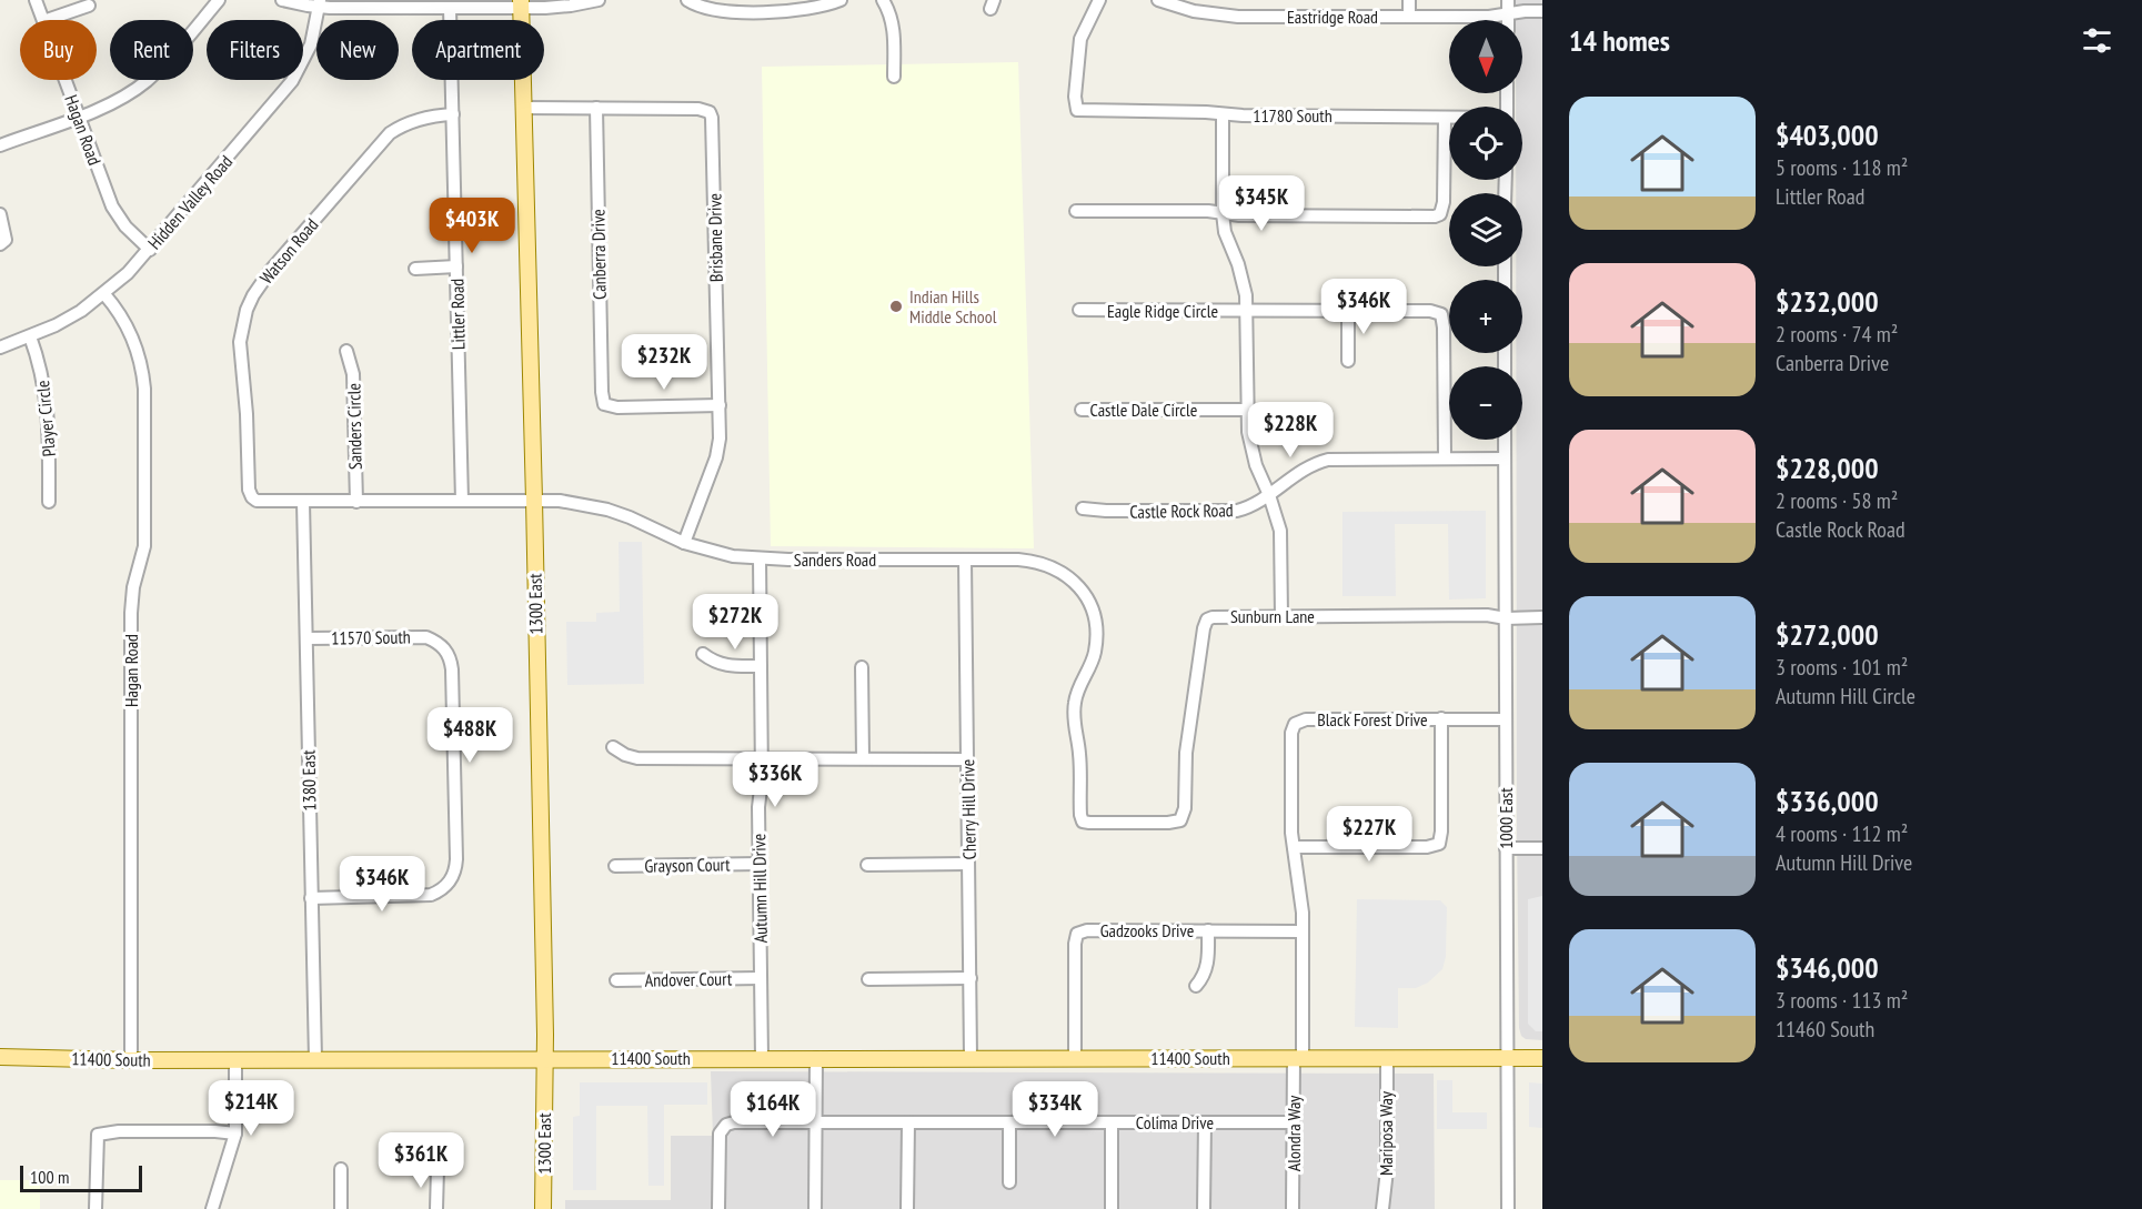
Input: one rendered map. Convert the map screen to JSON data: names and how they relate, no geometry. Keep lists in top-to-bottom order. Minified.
{"streets":{"main road":["1300 East","11400 South"],"street":["Eastridge Road","11780 South","Hagan Road","Hidden Valley Road","Brisbane Drive","Watson Road","Canberra Drive","Eagle Ridge Circle","Littler Road","Castle Dale Circle","Player Circle","Sanders Circle","Castle Rock Road","Sanders Road","Sunburn Lane","11570 South","Black Forest Drive","1380 East","Cherry Hill Drive","1000 East","Grayson Court","Autumn Hill Drive","Gadzooks Drive","Andover Court","Colima Drive","Alondra Way","Mariposa Way"]},"crossings":[["Hagan Road","Hidden Valley Road"],["Hagan Road","11400 South"],["Hidden Valley Road","Player Circle"],["Brisbane Drive","Canberra Drive"],["Brisbane Drive","Sanders Road"],["Brisbane Drive","1300 East"],["Watson Road","Littler Road"],["Watson Road","Sanders Road"],["Eagle Ridge Circle","Castle Rock Road"],["Littler Road","Sanders Road"],["Sanders Circle","Sanders Road"],["Castle Rock Road","1000 East"],["Sanders Road","1300 East"],["Sanders Road","Sunburn Lane"],["Sanders Road","1380 East"],["Sanders Road","Cherry Hill Drive"],["Sanders Road","Autumn Hill Drive"],["1300 East","11400 South"],["Sunburn Lane","1000 East"],["11570 South","1380 East"],["Black Forest Drive","1000 East"],["Black Forest Drive","Gadzooks Drive"],["Black Forest Drive","11400 South"],["Black Forest Drive","Alondra Way"],["1380 East","11400 South"],["Cherry Hill Drive","11400 South"],["1000 East","11400 South"],["Grayson Court","Autumn Hill Drive"],["Autumn Hill Drive","Andover Court"],["Autumn Hill Drive","11400 South"],["Gadzooks Drive","11400 South"],["11400 South","Alondra Way"],["11400 South","Mariposa Way"],["Colima Drive","Alondra Way"]],"places":["Indian Hills Middle School"],"scale_bar":"100 m","north":"bottom","page":{"heading":"14 homes","map_buttons":["+","−"],"chip":["Buy","Rent","Filters","New","Apartment"],"list":[{"name":"$403,000","note":"5 rooms · 118 m² · Littler Road"},{"name":"$232,000","note":"2 rooms · 74 m² · Canberra Drive"},{"name":"$228,000","note":"2 rooms · 58 m² · Castle Rock Road"},{"name":"$272,000","note":"3 rooms · 101 m² · Autumn Hill Circle"},{"name":"$336,000","note":"4 rooms · 112 m² · Autumn Hill Drive"},{"name":"$346,000","note":"3 rooms · 113 m² · 11460 South"}],"price":["$345K","$403K","$346K","$232K","$228K","$272K","$488K","$336K","$227K","$346K","$214K","$164K","$334K","$361K"],"scale":"100 m"}}
